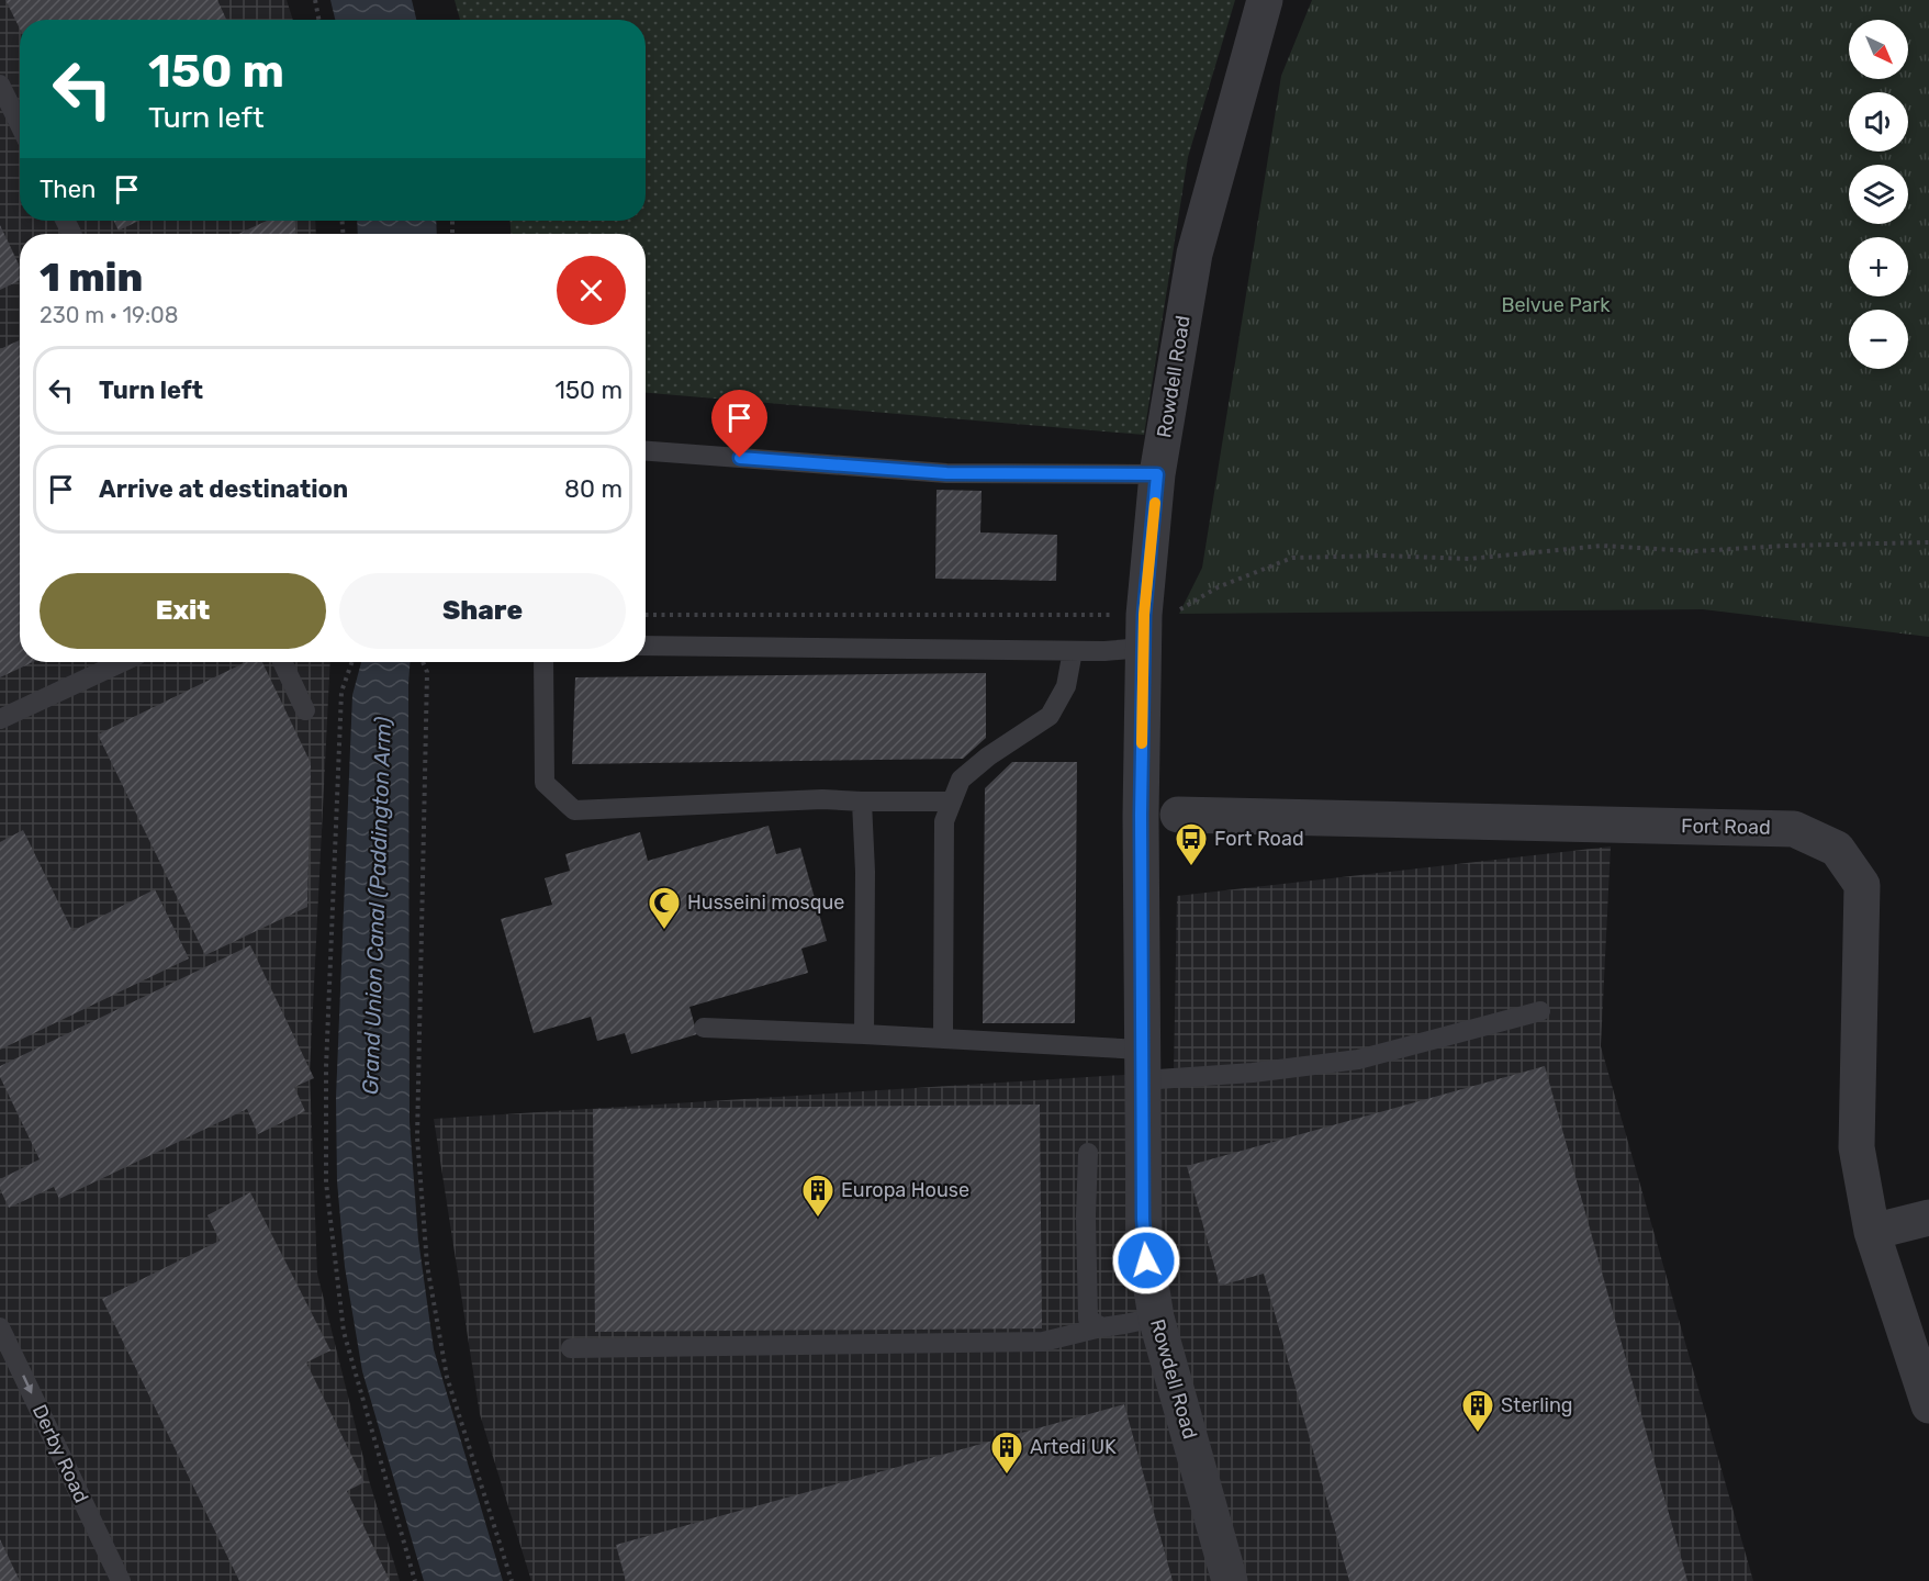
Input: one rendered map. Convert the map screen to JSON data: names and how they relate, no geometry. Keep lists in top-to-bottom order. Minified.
{"streets":{"street":["Rowdell Road","Fort Road"],"lane":["Derby Road"]},"one_way":["Derby Road"],"water":["Grand Union Canal (Paddington Arm)"],"parks":["Belvue Park"],"places":{"bus stop":["Fort Road"],"mosque":["Husseini mosque"],"building":["Europa House","Sterling","Artedi UK"]},"north":"bottom right","page":{"map_buttons":["+","−"],"turn":["150 m","Turn left"],"then":"Then","heading":["1 min","230 m · 19:08"],"list":[{"name":"Turn left","value":"150 m"},{"name":"Arrive at destination","value":"80 m"}],"buttons":["Exit","Share"]}}
